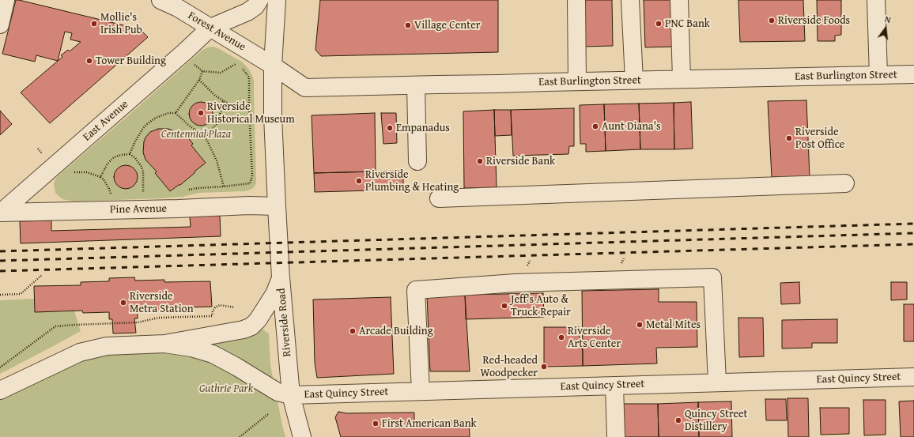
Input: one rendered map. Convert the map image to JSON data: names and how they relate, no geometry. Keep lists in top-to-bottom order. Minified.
{"streets":{"street":["Forest Avenue","East Burlington Street","East Avenue","Pine Avenue","Riverside Road","East Quincy Street"]},"crossings":[["Forest Avenue","East Burlington Street"],["Forest Avenue","East Avenue"],["Forest Avenue","Riverside Road"],["East Burlington Street","Riverside Road"],["East Avenue","Pine Avenue"],["Pine Avenue","Riverside Road"],["Riverside Road","East Quincy Street"]],"parks":["Centennial Plaza","Guthrie Park"],"places":["Riverside Foods","Mollie's Irish Pub","PNC Bank","Village Center","Tower Building","Riverside Historical Museum","Aunt Diana's","Empanadus","Riverside Post Office","Riverside Bank","Riverside Plumbing & Heating","Riverside Metra Station","Jeff's Auto & Truck Repair","Metal Mites","Arcade Building","Riverside Arts Center","Red-headed Woodpecker","Quincy Street Distillery","First American Bank"],"north":"top"}
